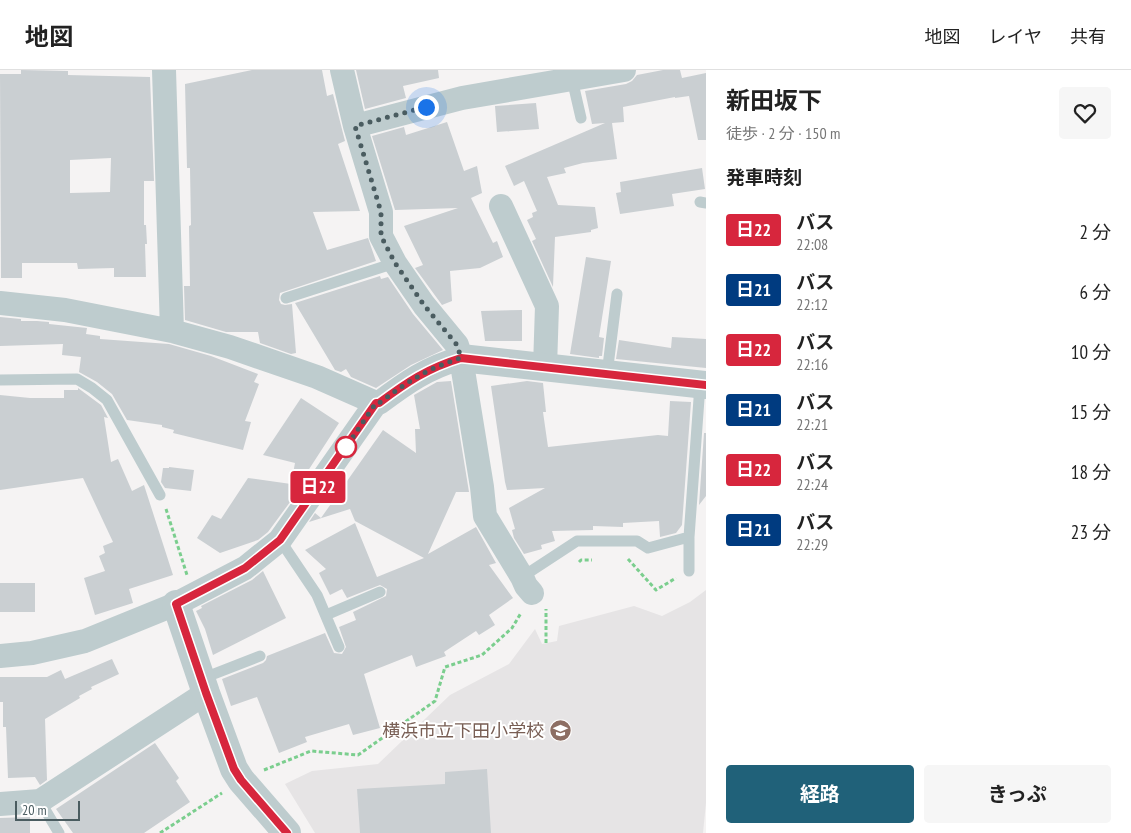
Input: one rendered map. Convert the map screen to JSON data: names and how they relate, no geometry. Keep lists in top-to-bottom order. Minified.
{"places":{"school or university":["横浜市立下田小学校"]},"lines":["bus line 日22"],"scale_bar":"20 m","page":{"header":"地図","nav":["地図","レイヤ","共有"],"on_map":"日22","heading":[["新田坂下","徒歩 · 2 分 · 150 m"],"発車時刻"],"list":[{"mark":"日22","name":"バス","note":"22:08","value":"2 分"},{"mark":"日21","name":"バス","note":"22:12","value":"6 分"},{"mark":"日22","name":"バス","note":"22:16","value":"10 分"},{"mark":"日21","name":"バス","note":"22:21","value":"15 分"},{"mark":"日22","name":"バス","note":"22:24","value":"18 分"},{"mark":"日21","name":"バス","note":"22:29","value":"23 分"}],"buttons":["経路","きっぷ"],"scale":"20 m"}}
